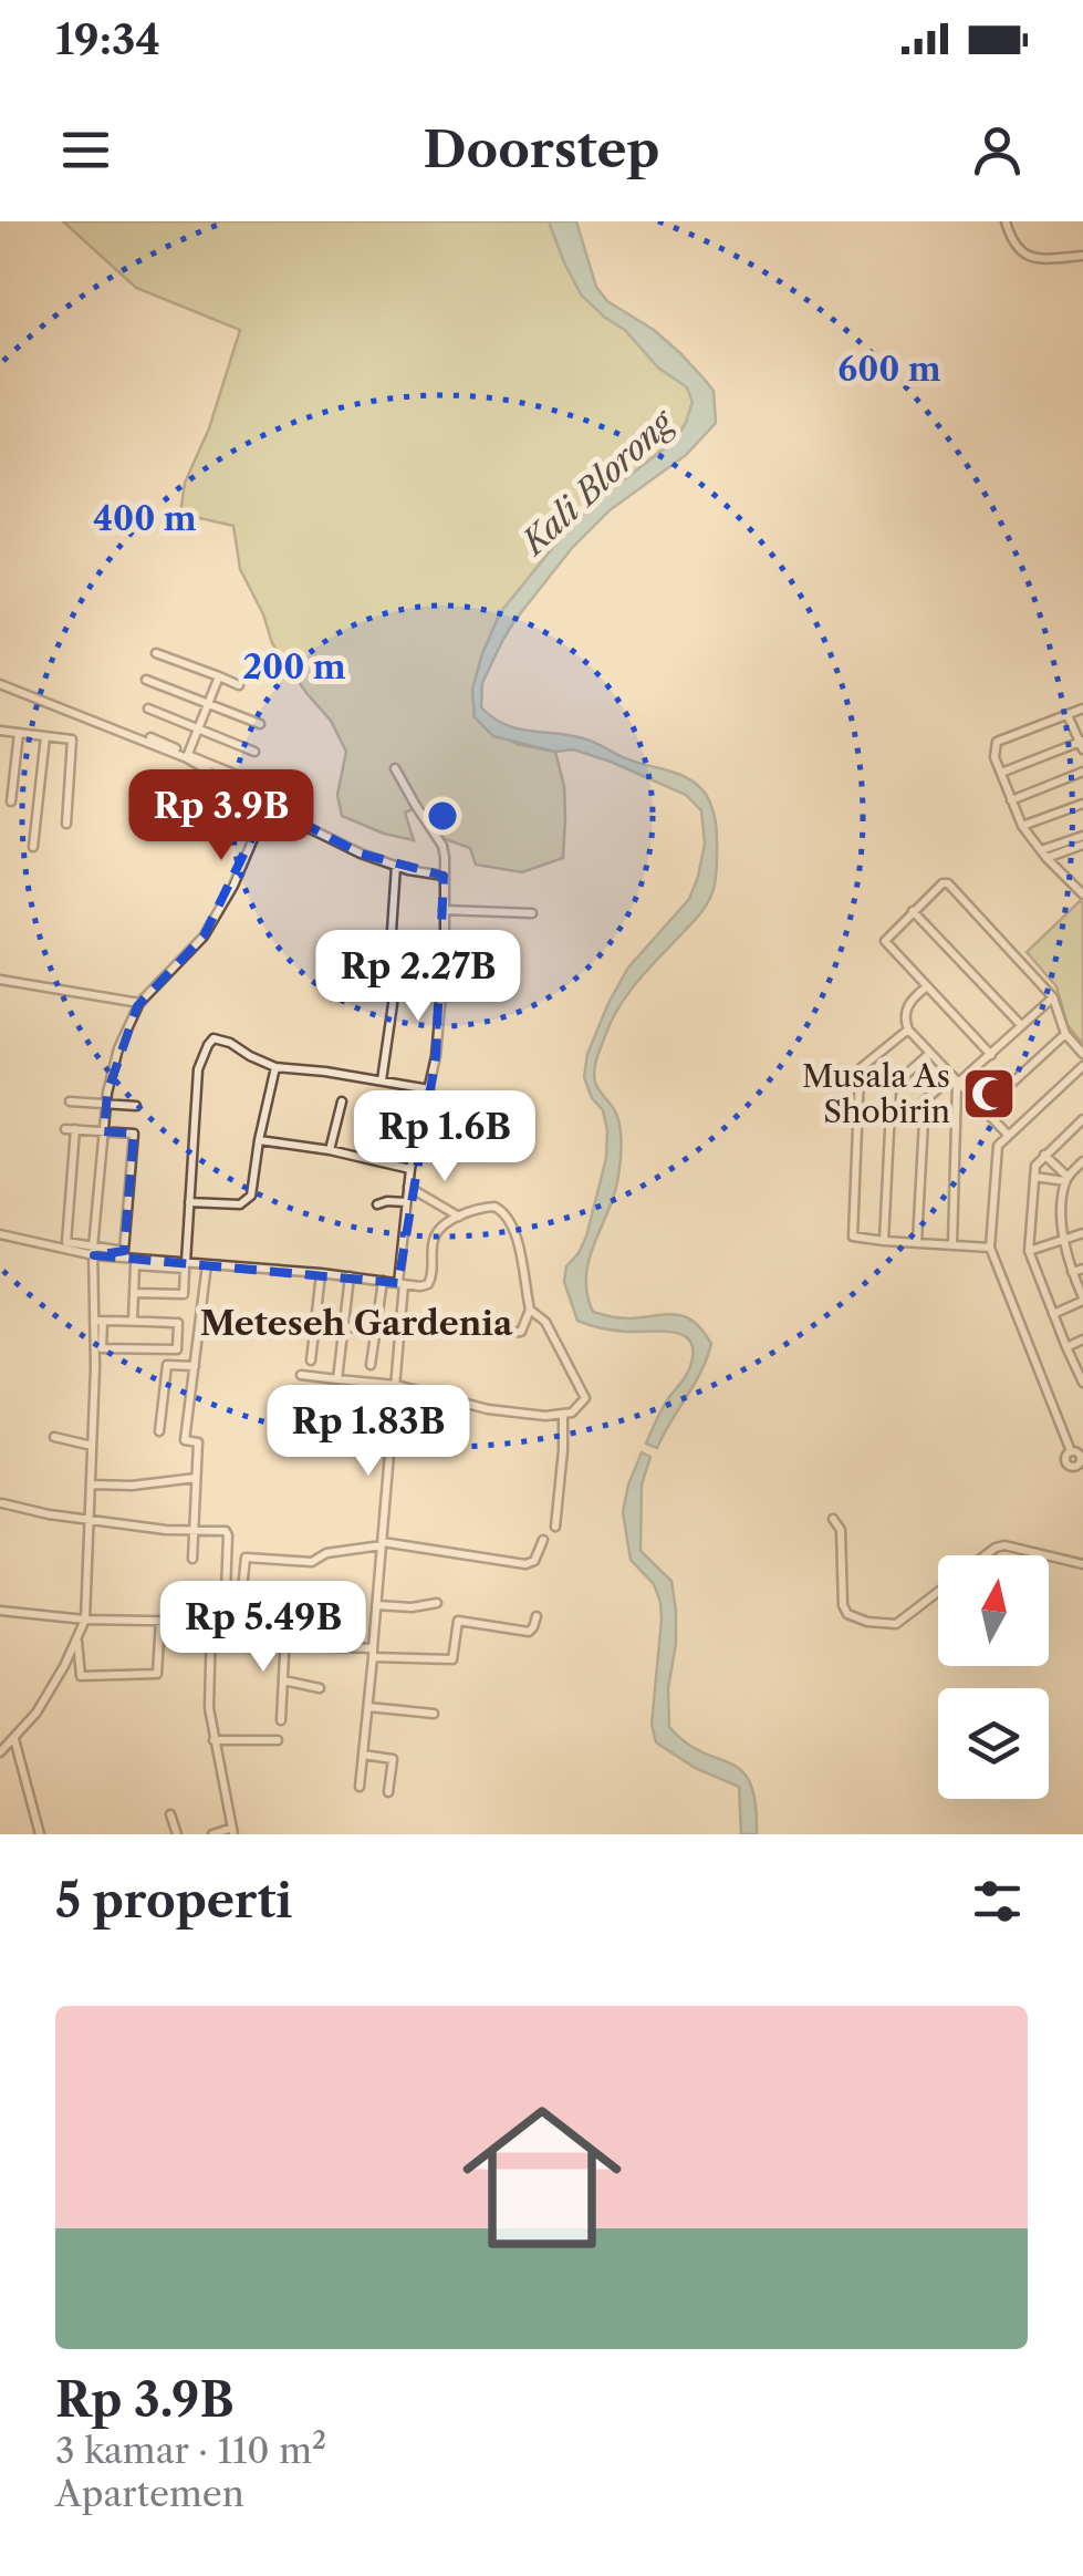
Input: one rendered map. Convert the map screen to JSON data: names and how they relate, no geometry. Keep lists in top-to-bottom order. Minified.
{"districts":["Meteseh Gardenia"],"water":["Kali Blorong"],"places":{"mosque":["Musala As Shobirin"]},"north":"top","page":{"status":"19:34","header":"Doorstep","price":["Rp 3.9B","Rp 2.27B","Rp 1.6B","Rp 1.83B","Rp 5.49B"],"heading":"5 properti","list":[{"name":"Rp 3.9B","note":"3 kamar · 110 m² · Apartemen"}]},"rings":["600 m","400 m","200 m"]}
